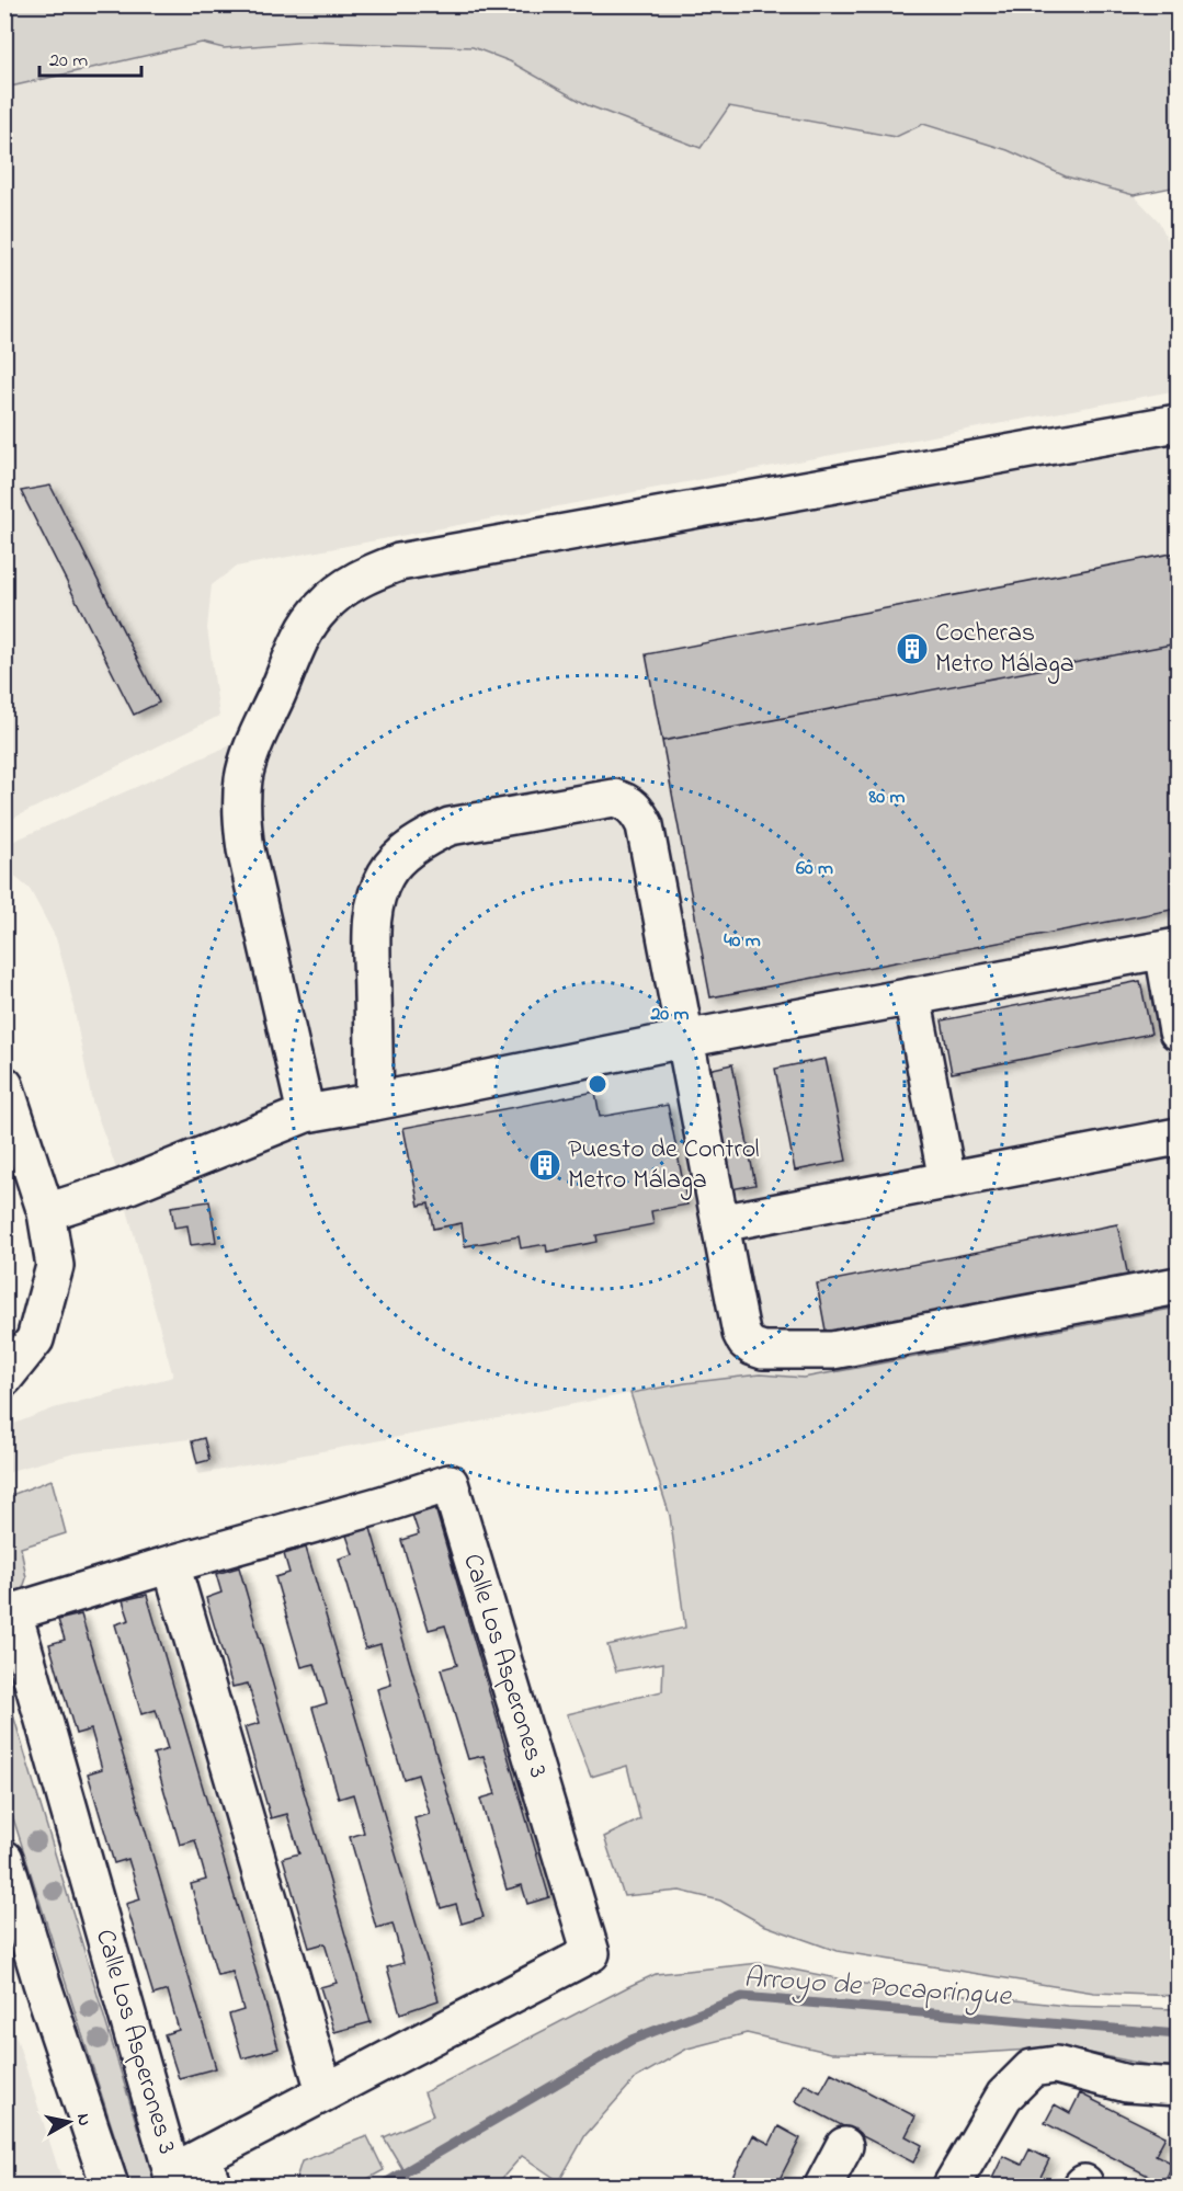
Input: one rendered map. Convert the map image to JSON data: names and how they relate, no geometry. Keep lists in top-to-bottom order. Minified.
{"streets":{"street":["Calle Los Asperones 3"]},"water":["Arroyo de Pocapringue"],"places":{"building":["Cocheras Metro Málaga","Puesto de Control Metro Málaga"]},"scale_bar":"20 m","north":"right","rings":["80 m","60 m","40 m","20 m"]}
